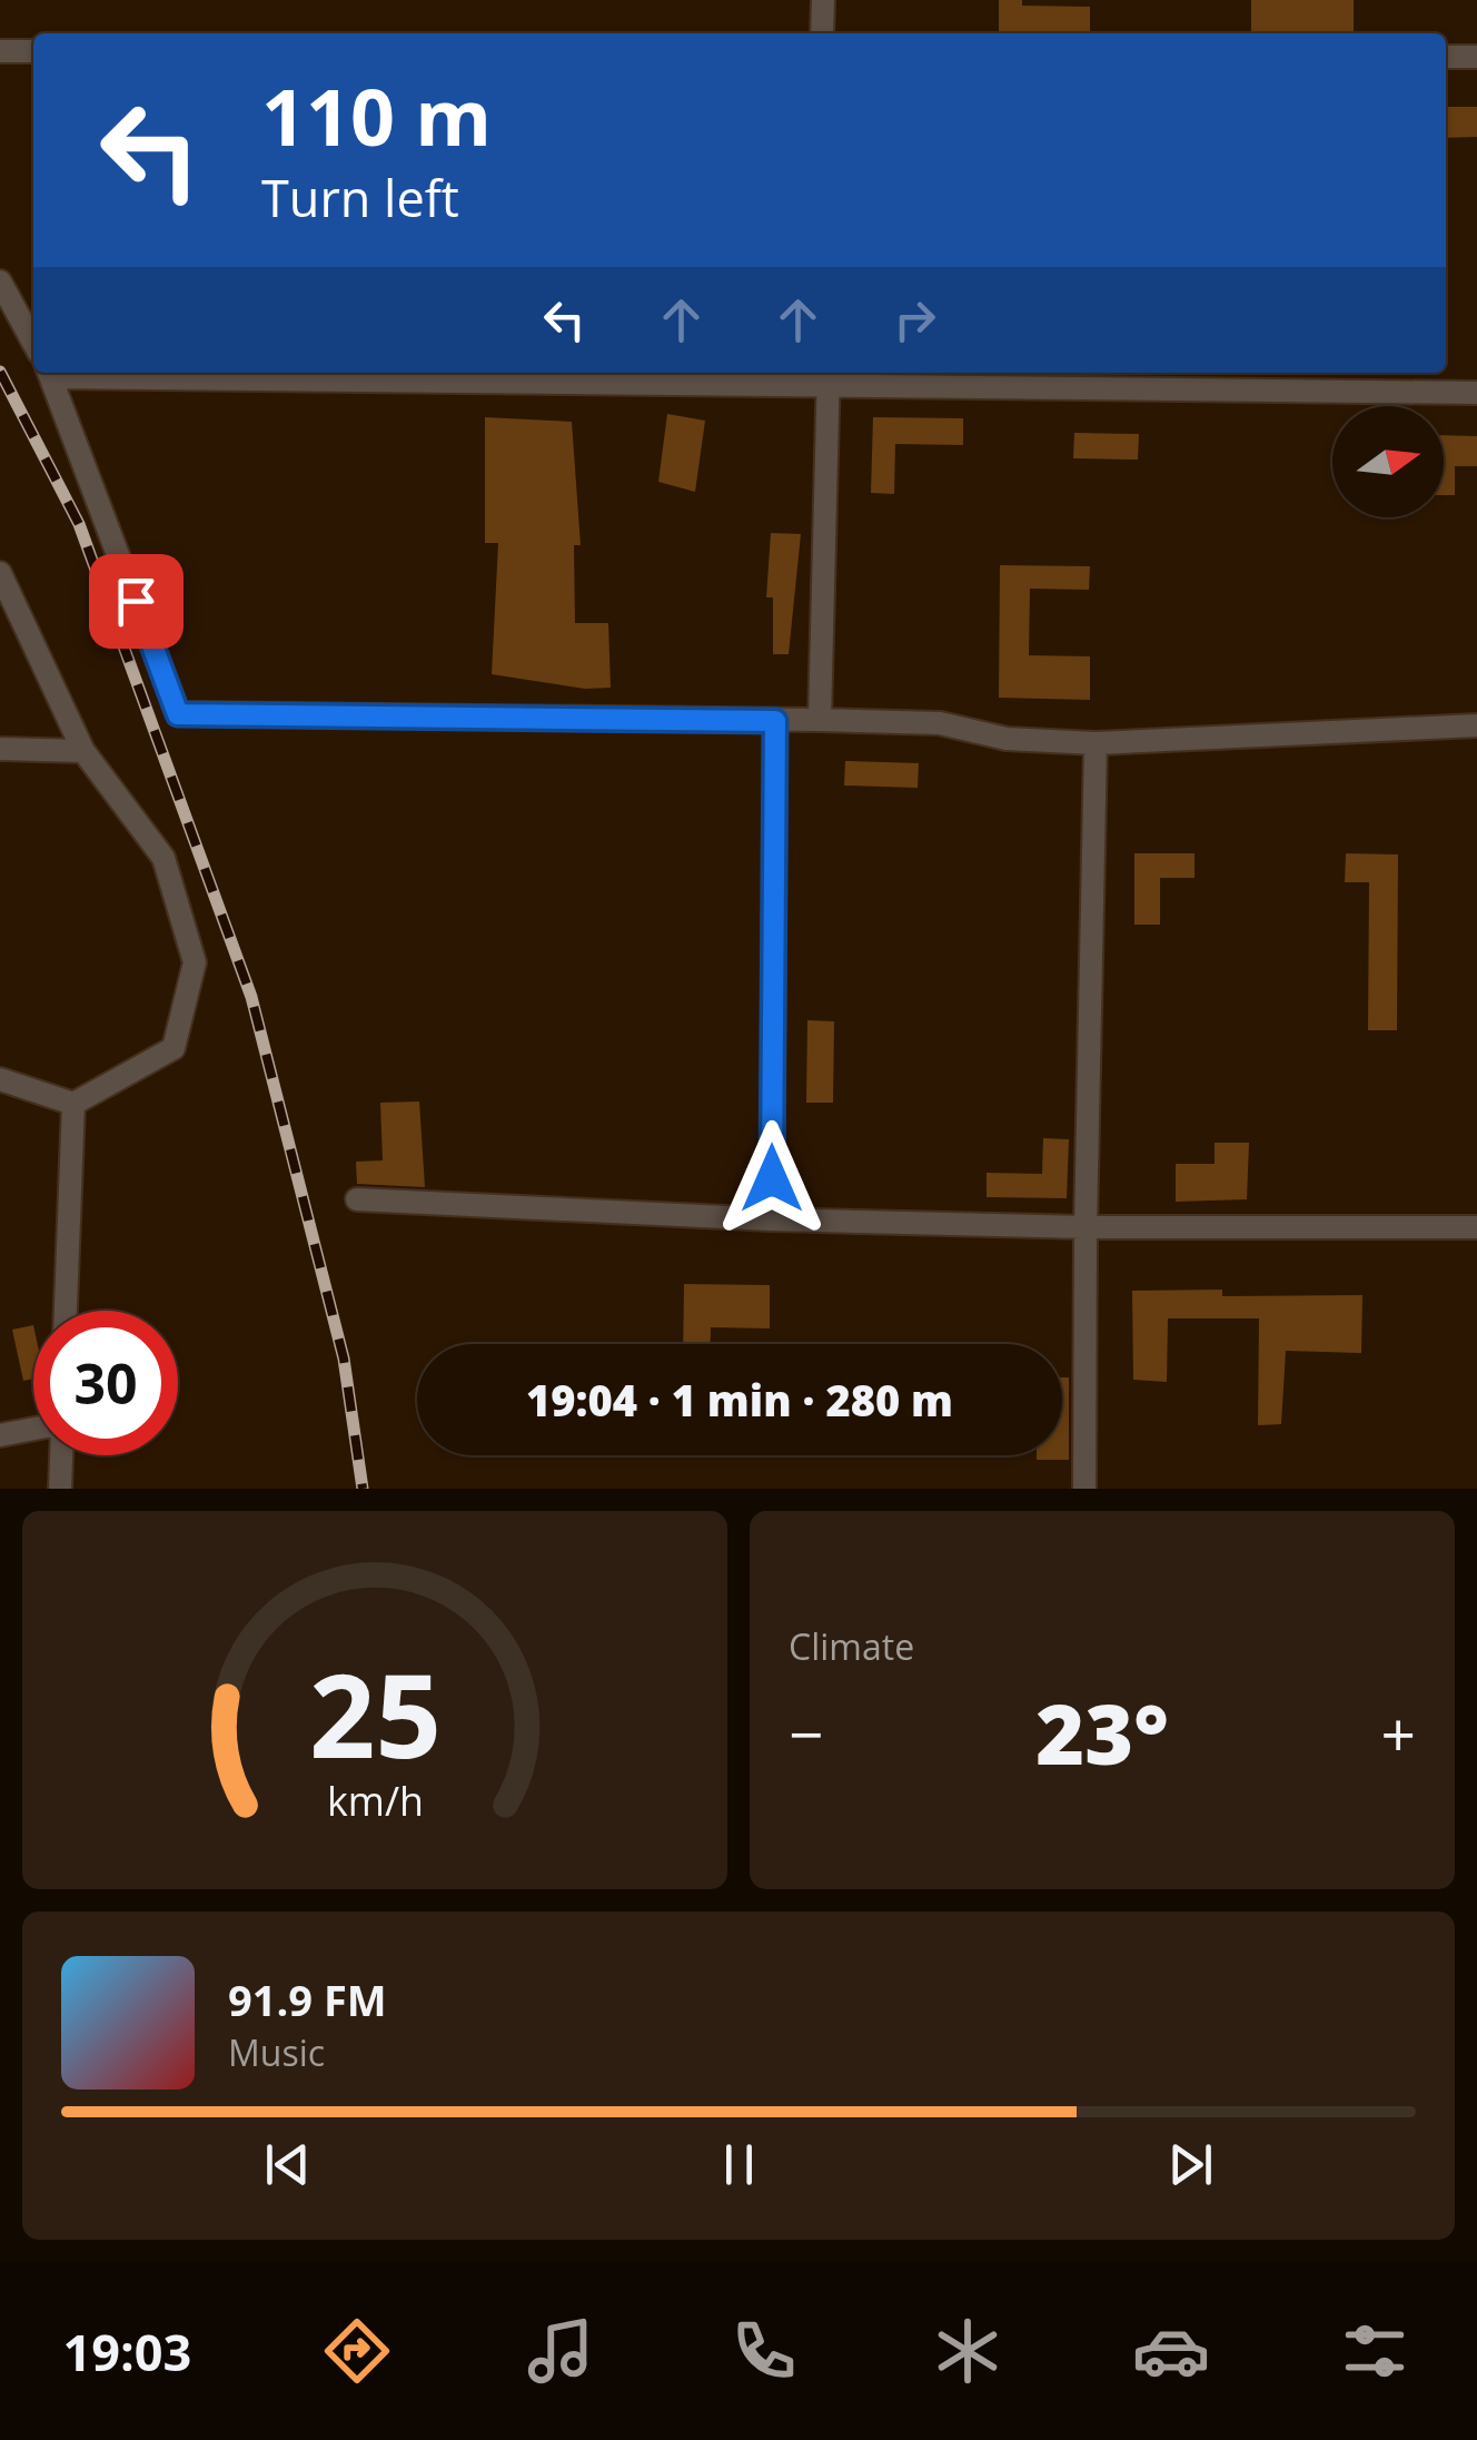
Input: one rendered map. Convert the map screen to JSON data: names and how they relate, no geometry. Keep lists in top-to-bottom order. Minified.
{"north":"right","page":{"turn":["110 m","Turn left"],"limit":"30","trip":"19:04 · 1 min · 280 m","tile":"Climate","heat":["−","23°","+"],"song":["91.9 FM","Music"],"tabs":"19:03","gauge":["25","km/h"]}}
